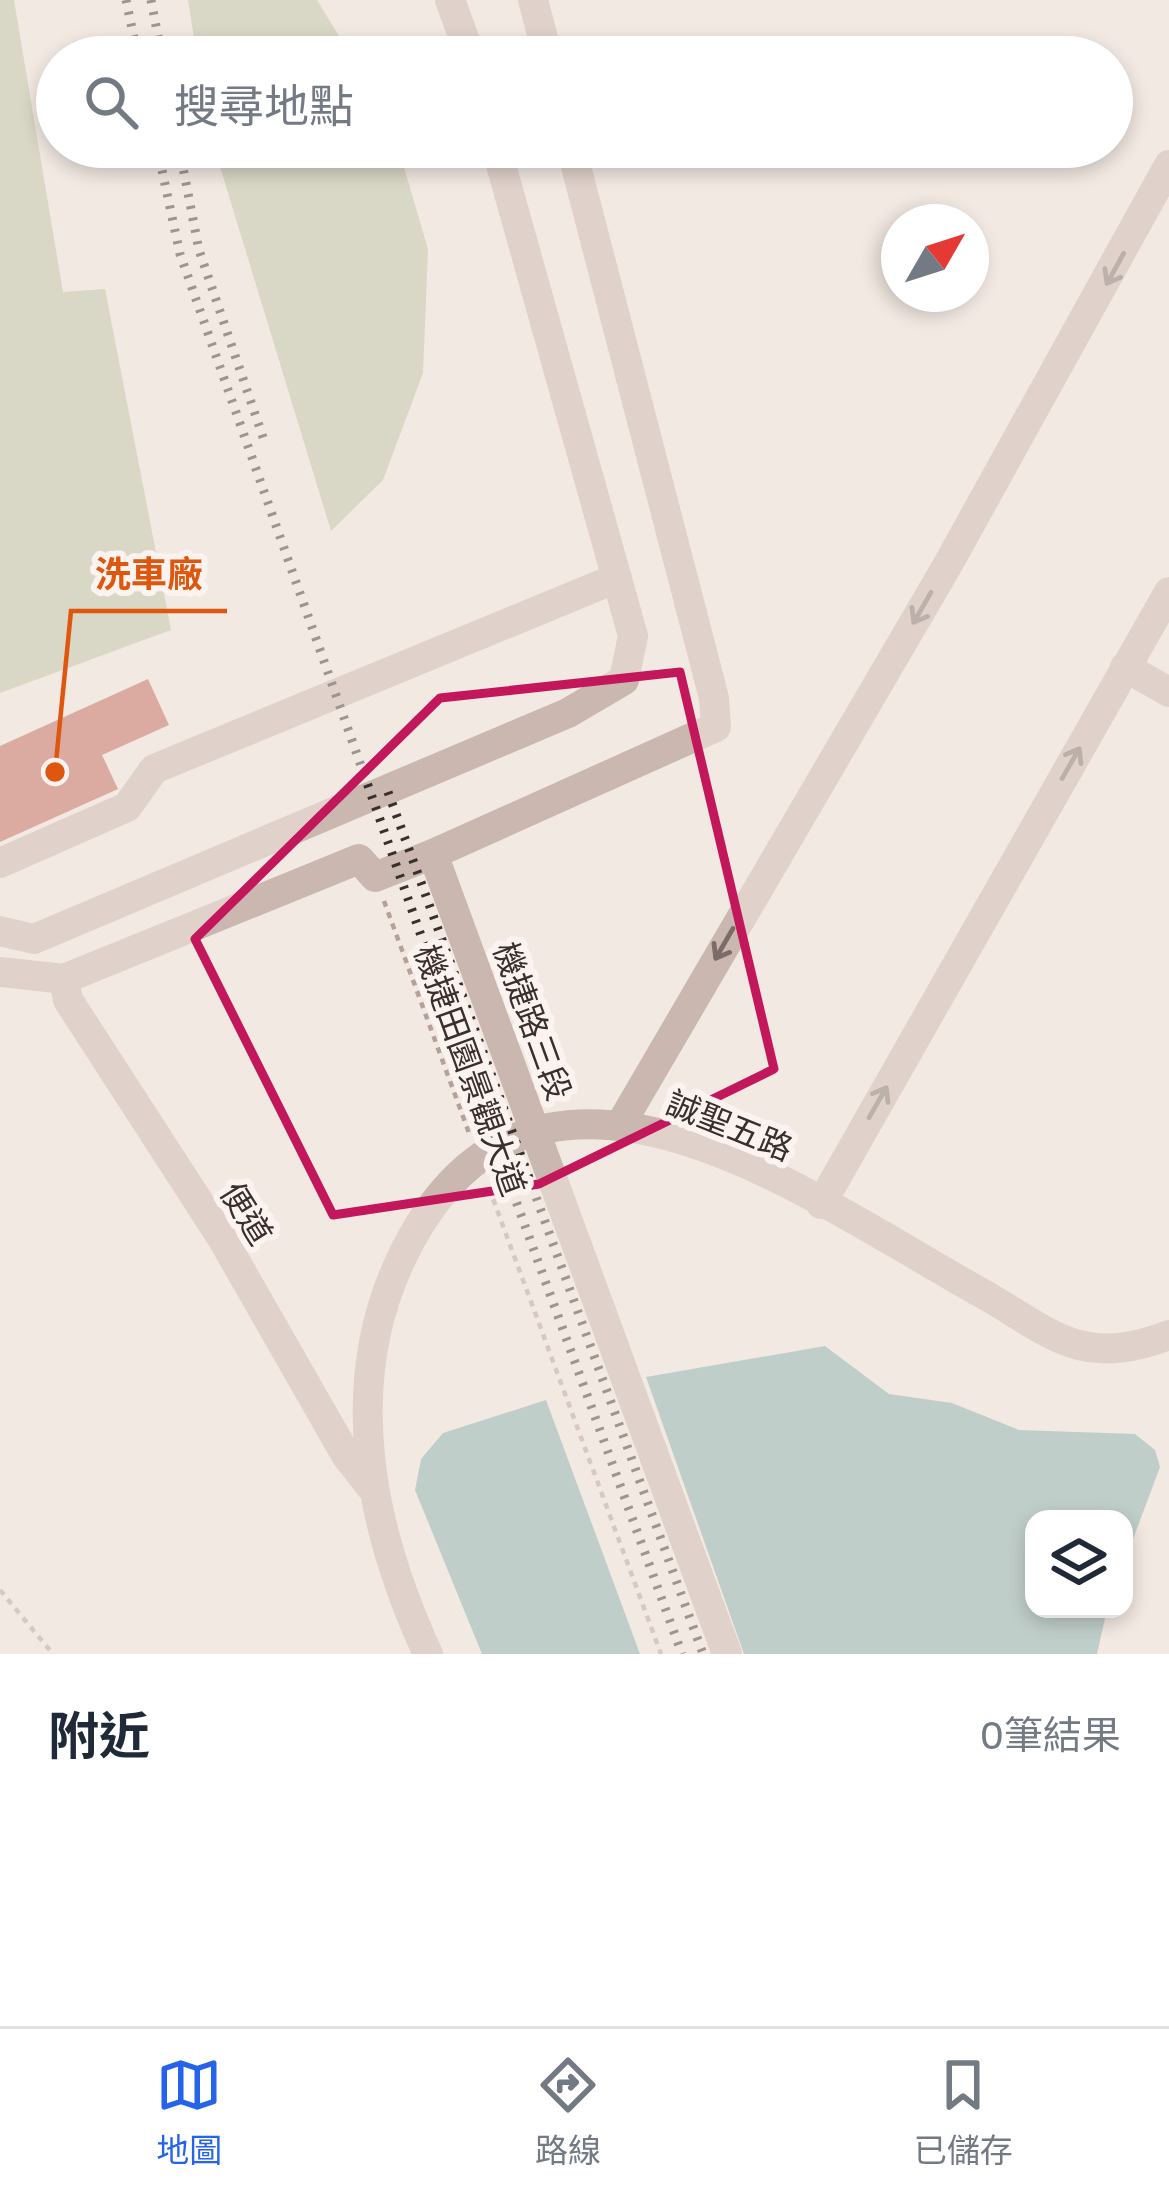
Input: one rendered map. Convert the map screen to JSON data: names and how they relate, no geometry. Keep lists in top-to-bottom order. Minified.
{"streets":{"street":["機捷路三段","誠聖五路","便道"],"path":["機捷田園景觀大道"]},"crossings":[["機捷路三段","誠聖五路"],["機捷田園景觀大道","誠聖五路"],["誠聖五路","便道"]],"places":["洗車廠"],"north":"top right","page":{"search":"搜尋地點","heading":["附近","0筆結果"],"nav":["地圖","路線","已儲存"]}}
